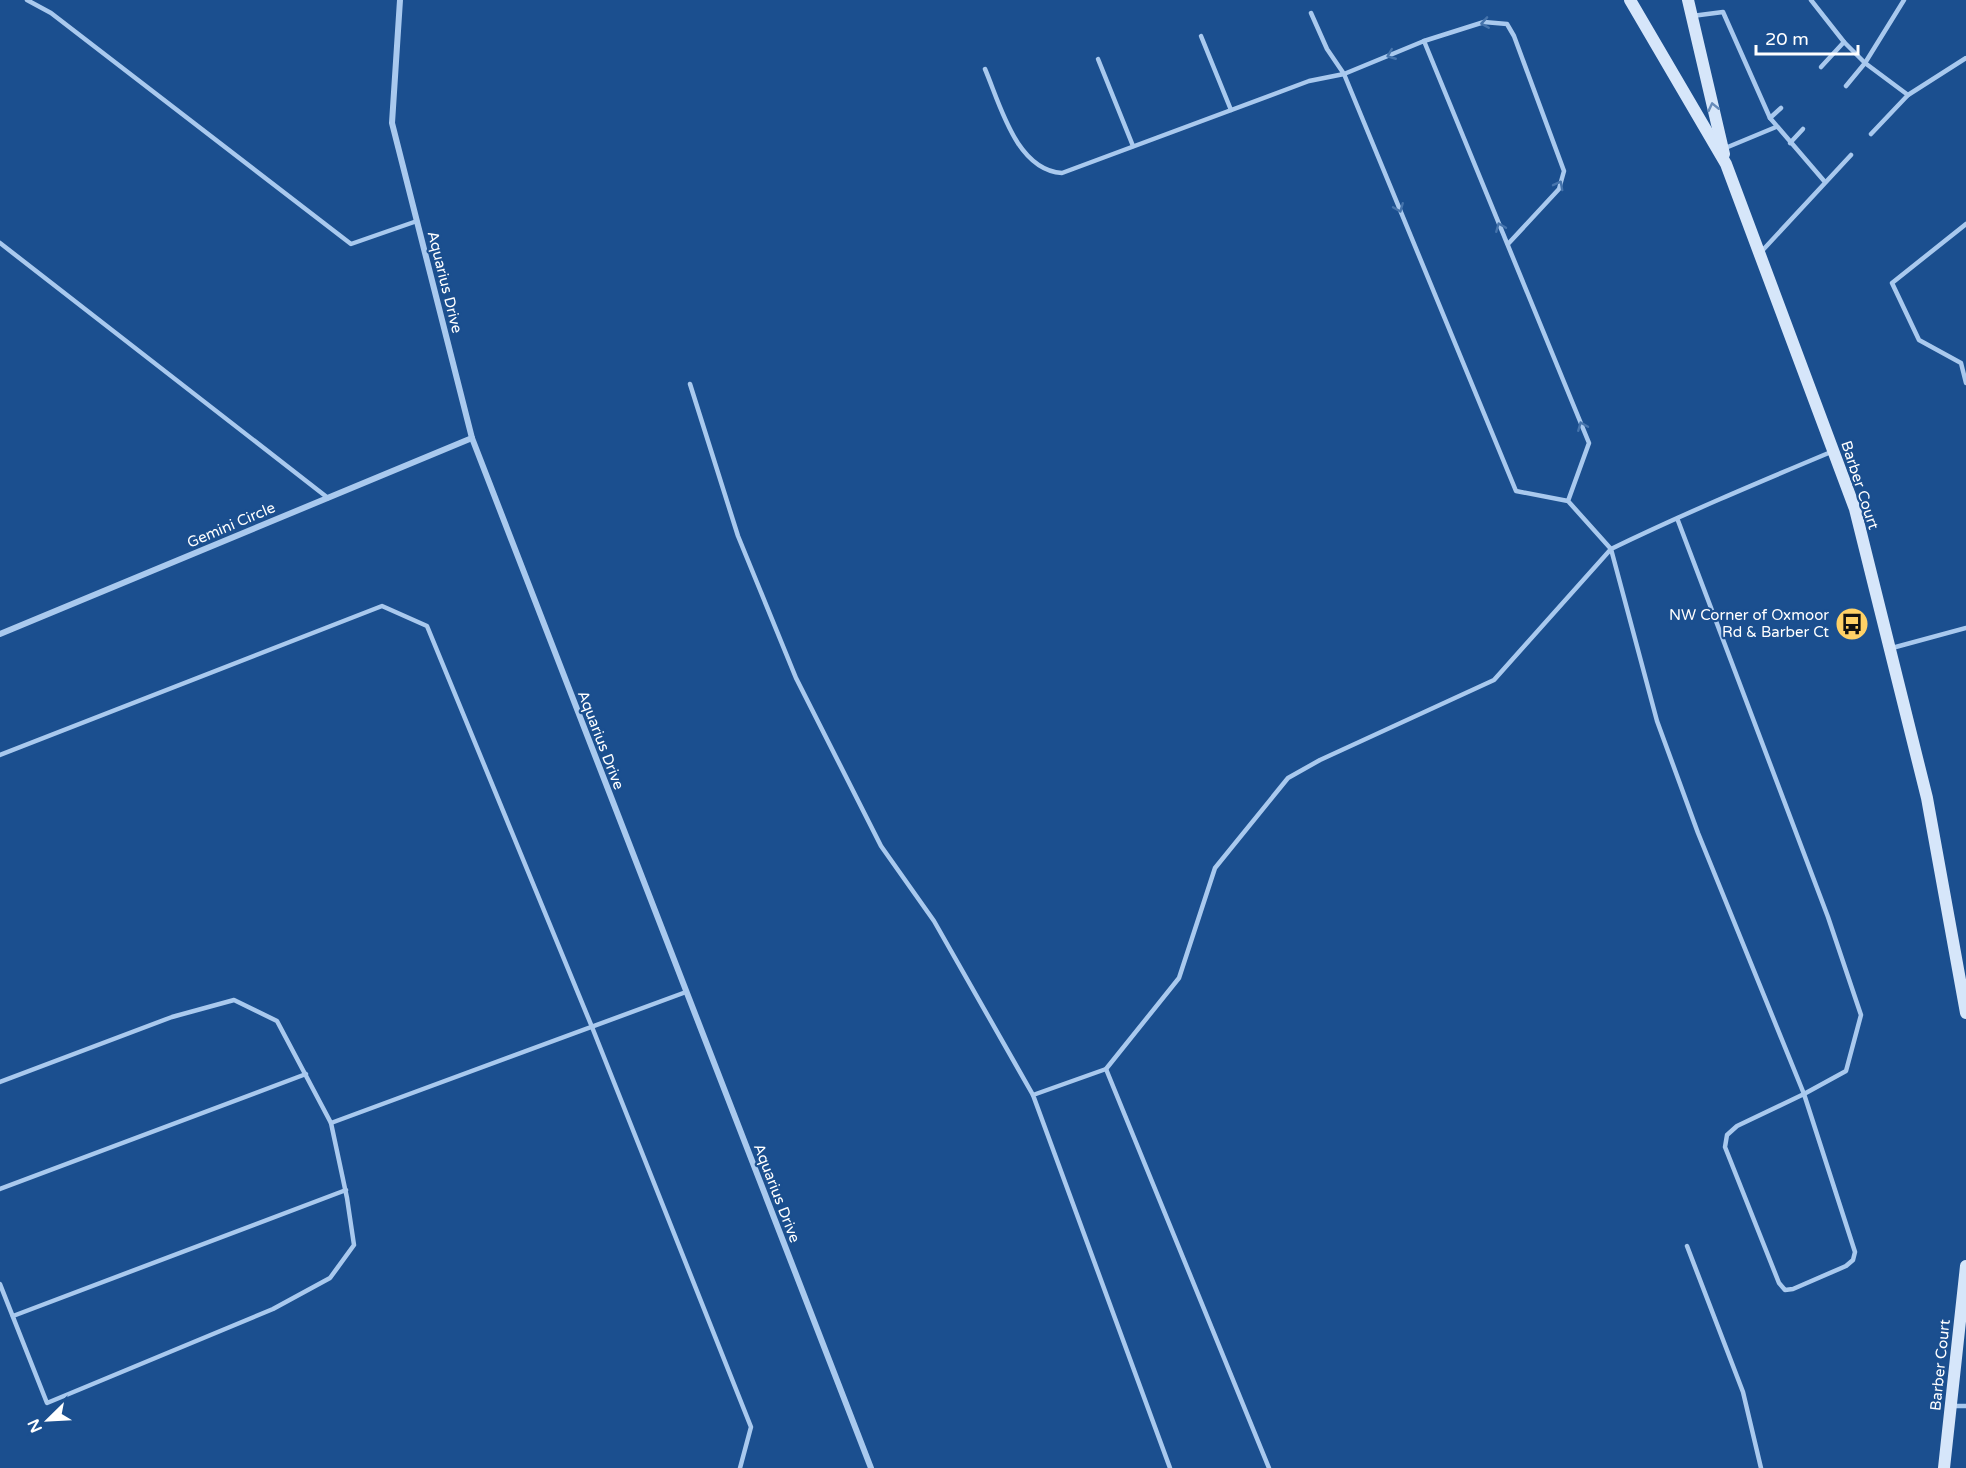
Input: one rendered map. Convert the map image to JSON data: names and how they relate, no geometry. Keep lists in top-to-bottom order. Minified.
{"streets":{"main road":["Barber Court"],"street":["Aquarius Drive","Gemini Circle"]},"crossings":[["Aquarius Drive","Gemini Circle"]],"places":{"bus stop":["NW Corner of Oxmoor Rd & Barber Ct"]},"scale_bar":"20 m","north":"bottom left"}
